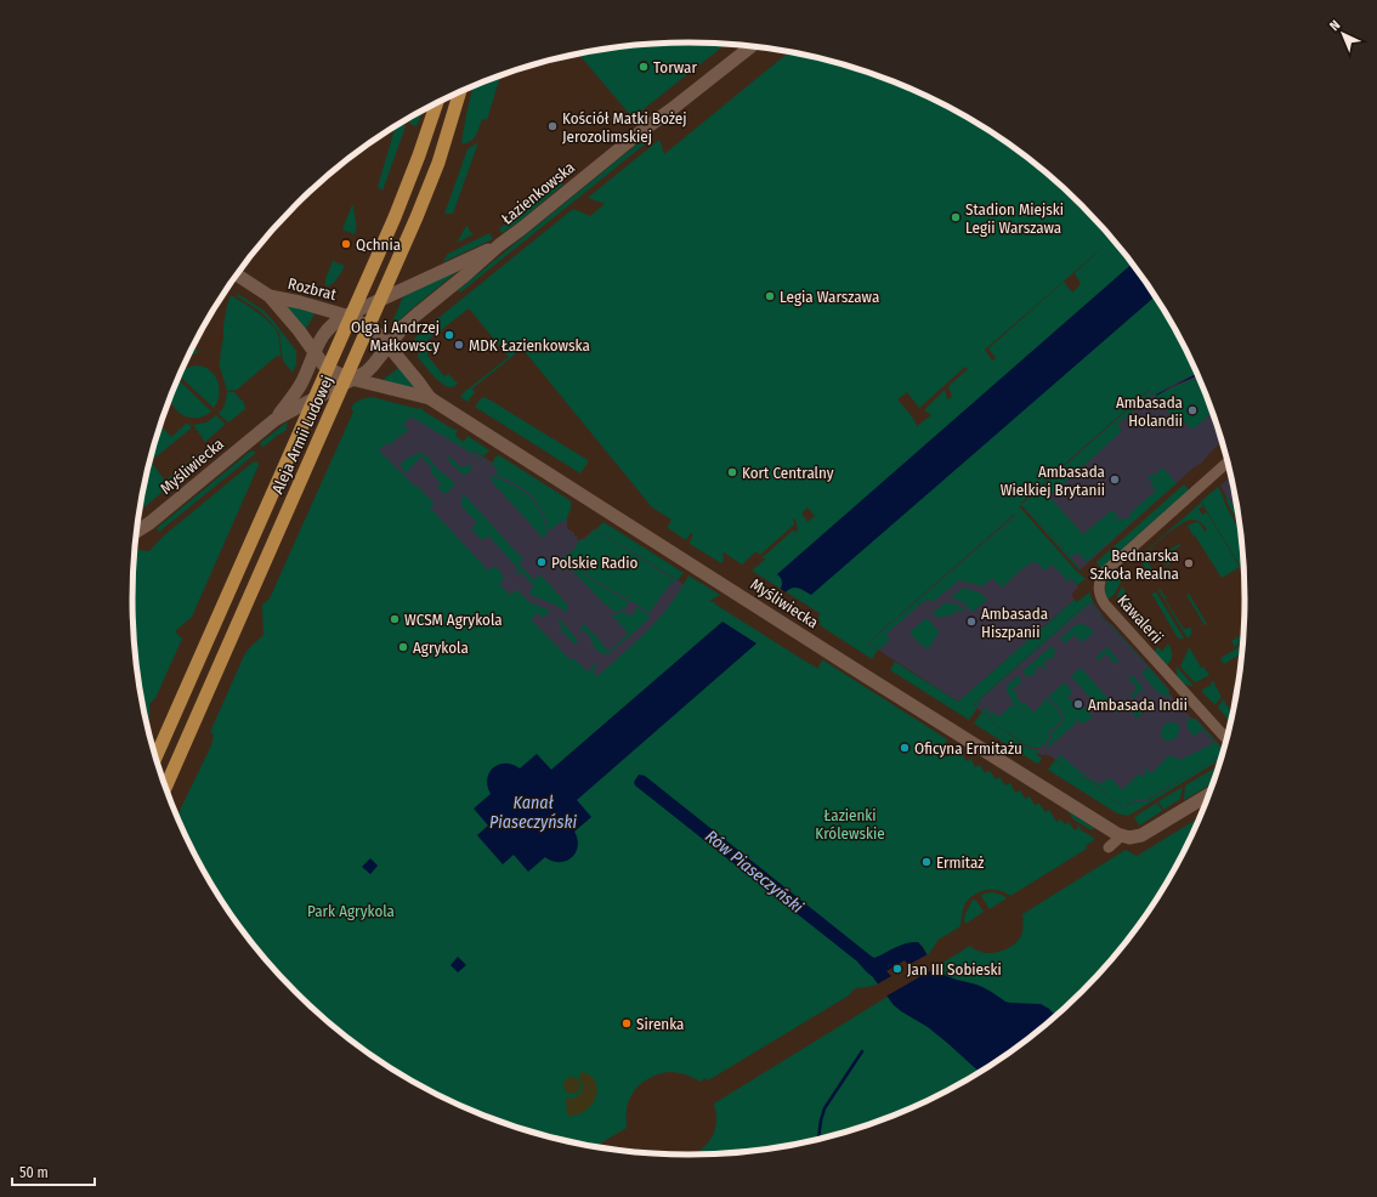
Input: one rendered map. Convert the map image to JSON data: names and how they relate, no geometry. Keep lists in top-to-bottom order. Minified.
{"streets":{"main road":["Aleja Armii Ludowej"],"street":["Łazienkowska","Rozbrat","Myśliwiecka","Kawalerii"]},"crossings":[["Łazienkowska","Rozbrat"],["Łazienkowska","Myśliwiecka"],["Rozbrat","Myśliwiecka"]],"water":["Kanał Piaseczyński","Rów Piaseczyński"],"parks":["Łazienki Królewskie","Park Agrykola"],"places":["Torwar","Kościół Matki Bożej Jerozolimskiej","Stadion Miejski Legii Warszawa","Qchnia","Legia Warszawa","Olga i Andrzej Małkowscy","MDK Łazienkowska","Ambasada Holandii","Kort Centralny","Ambasada Wielkiej Brytanii","Polskie Radio","Bednarska Szkoła Realna","WCSM Agrykola","Ambasada Hiszpanii","Agrykola","Ambasada Indii","Oficyna Ermitażu","Ermitaż","Jan III Sobieski","Sirenka"],"scale_bar":"50 m","north":"top left"}
